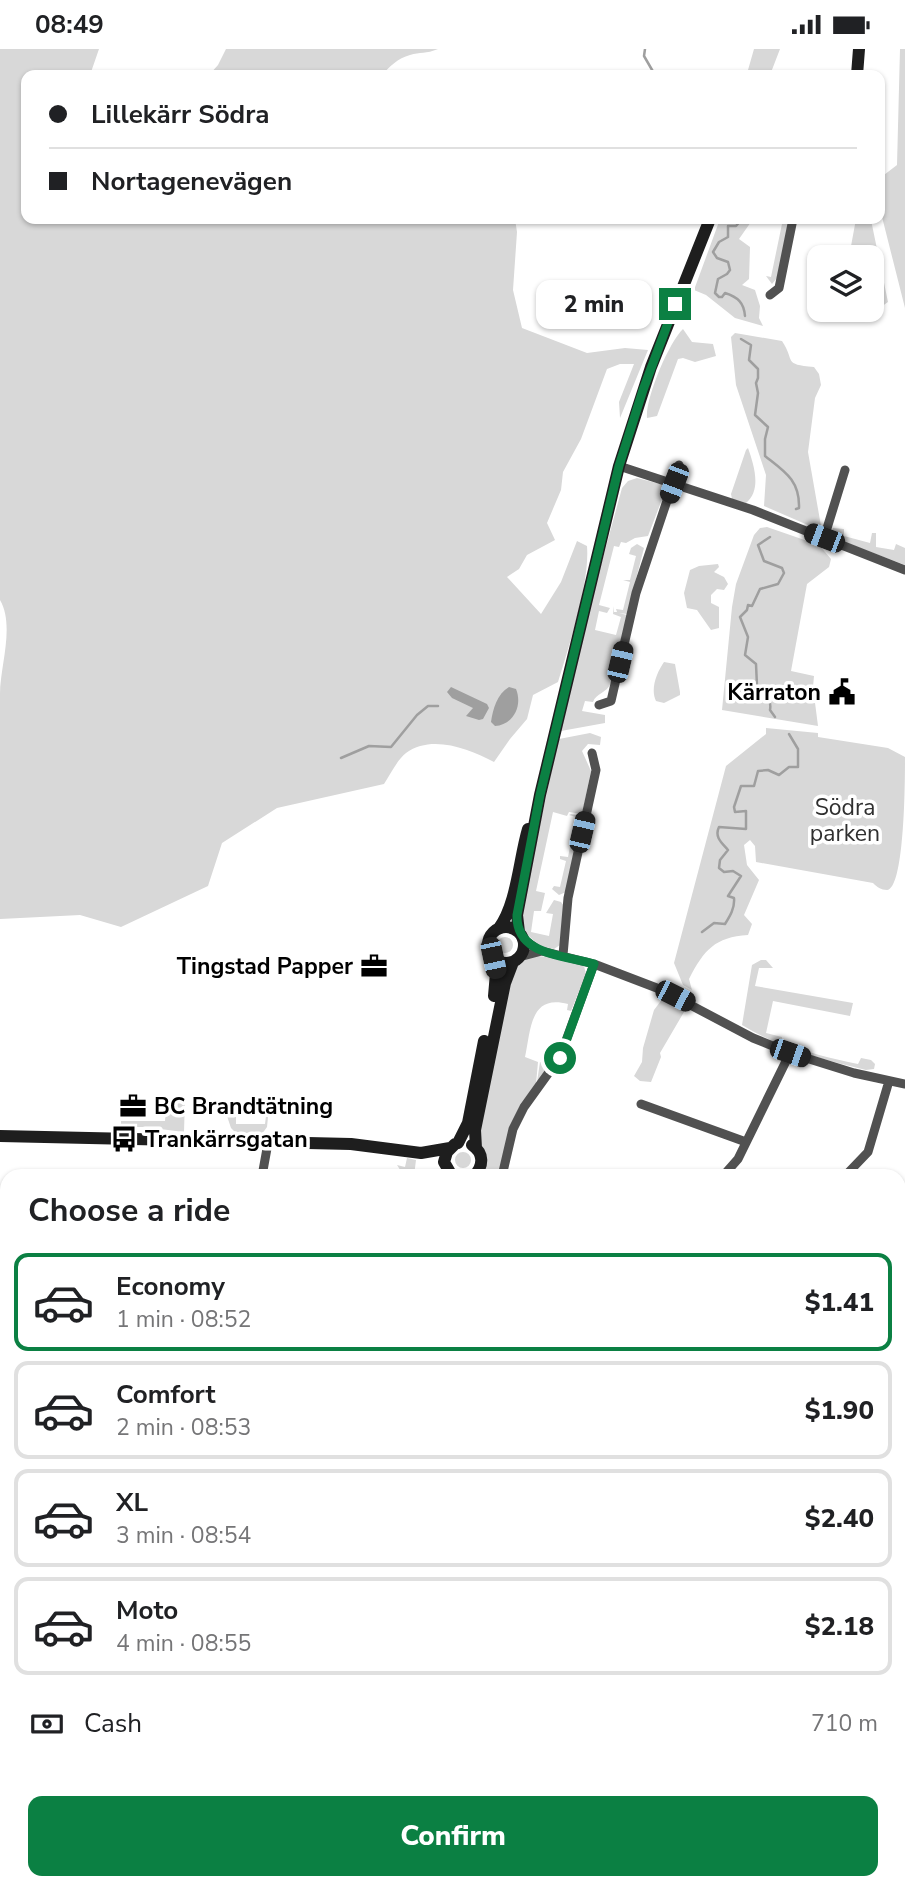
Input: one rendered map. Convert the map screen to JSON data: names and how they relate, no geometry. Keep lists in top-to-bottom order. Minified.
{"parks":["Södra parken"],"places":{"public building":["Kärraton"],"office":["Tingstad Papper","BC Brandtätning"],"bus stop":["Trankärrsgatan"]},"page":{"status":"08:49","banner":["Lillekärr Södra","Nortagenevägen"],"bubble":"2 min","heading":"Choose a ride","list":[{"name":"Economy","note":"1 min · 08:52","value":"$1.41"},{"name":"Comfort","note":"2 min · 08:53","value":"$1.90"},{"name":"XL","note":"3 min · 08:54","value":"$2.40"},{"name":"Moto","note":"4 min · 08:55","value":"$2.18"}],"pay":["Cash","710 m"],"buttons":"Confirm"}}
